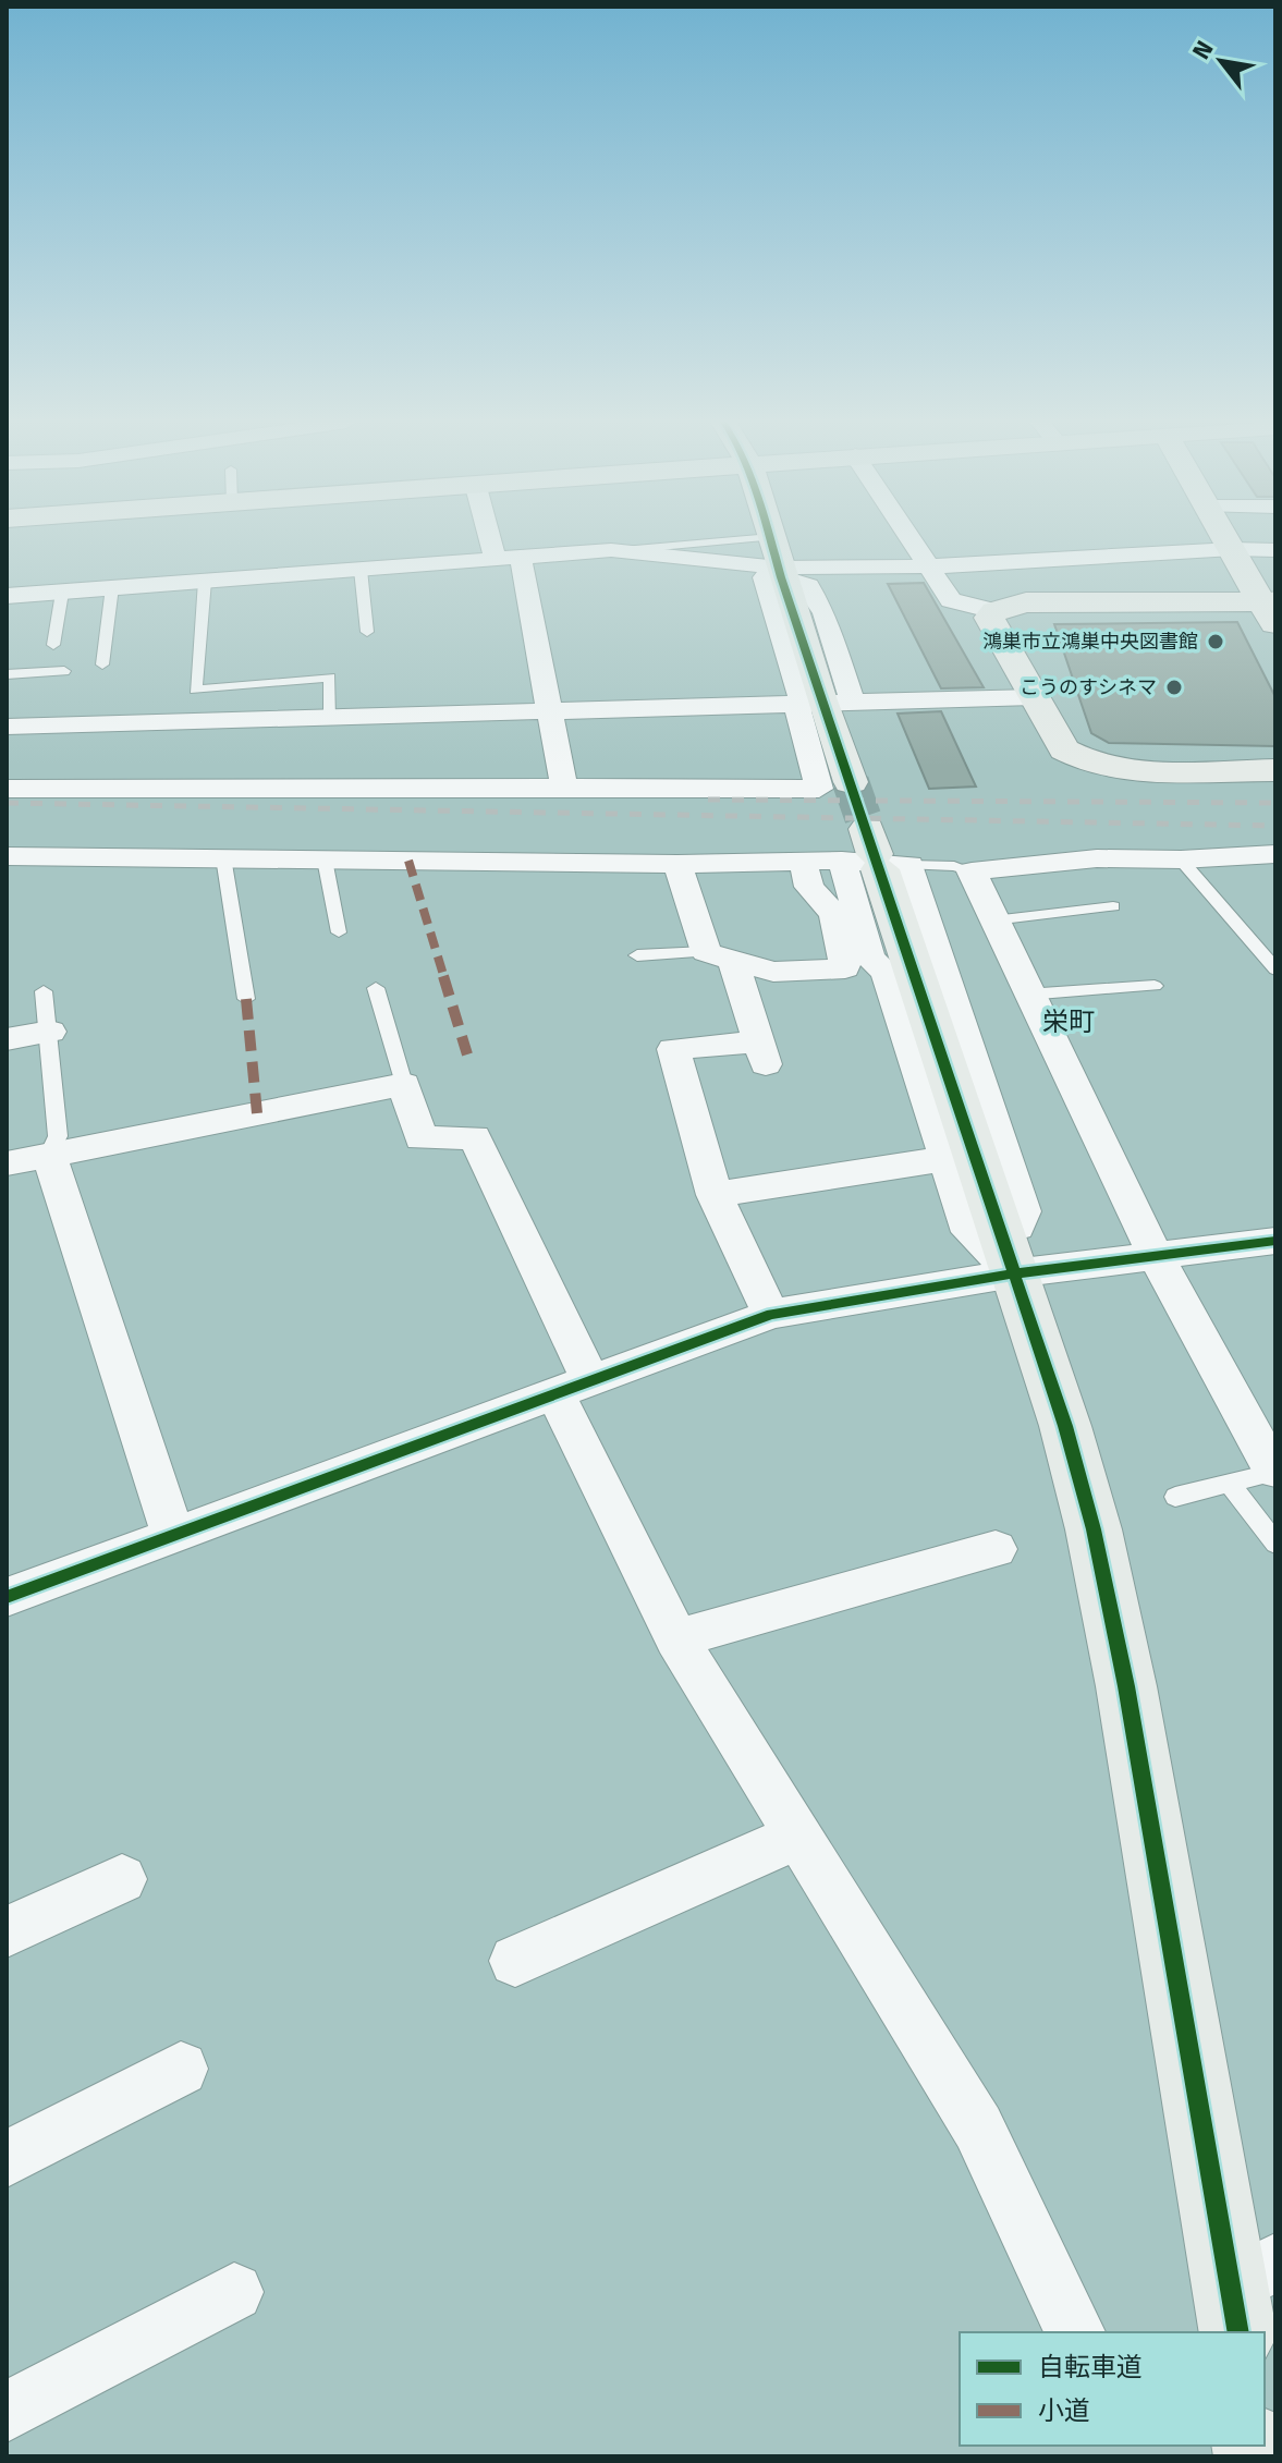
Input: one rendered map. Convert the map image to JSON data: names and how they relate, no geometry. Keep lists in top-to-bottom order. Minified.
{"districts":["栄町"],"places":["鴻巣市立鴻巣中央図書館","こうのすシネマ"],"legend":["自転車道","小道"],"north":"top left"}
